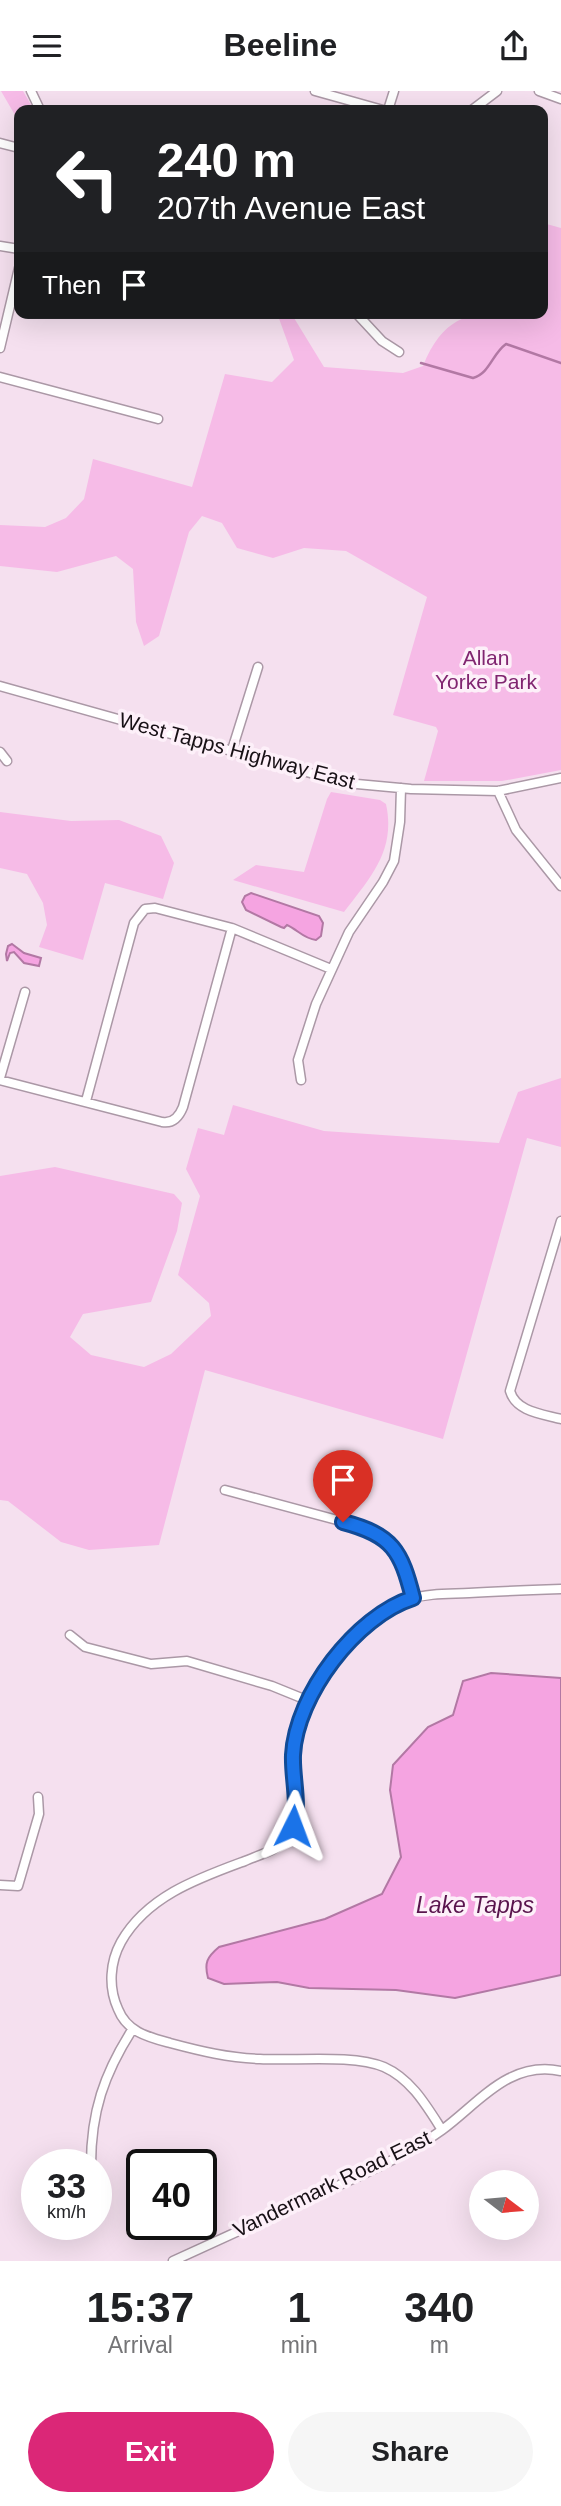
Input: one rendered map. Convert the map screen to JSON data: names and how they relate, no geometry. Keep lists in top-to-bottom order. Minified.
{"streets":{"street":["West Tapps Highway East","Vandermark Road East"]},"water":["Lake Tapps"],"parks":["Allan Yorke Park"],"north":"right","page":{"header":"Beeline","turn":["240 m","207th Avenue East"],"then":"Then","speed":"33 km/h","limit":"40","eta":["15:37","Arrival","1","min","340","m"],"buttons":["Exit","Share"]}}
